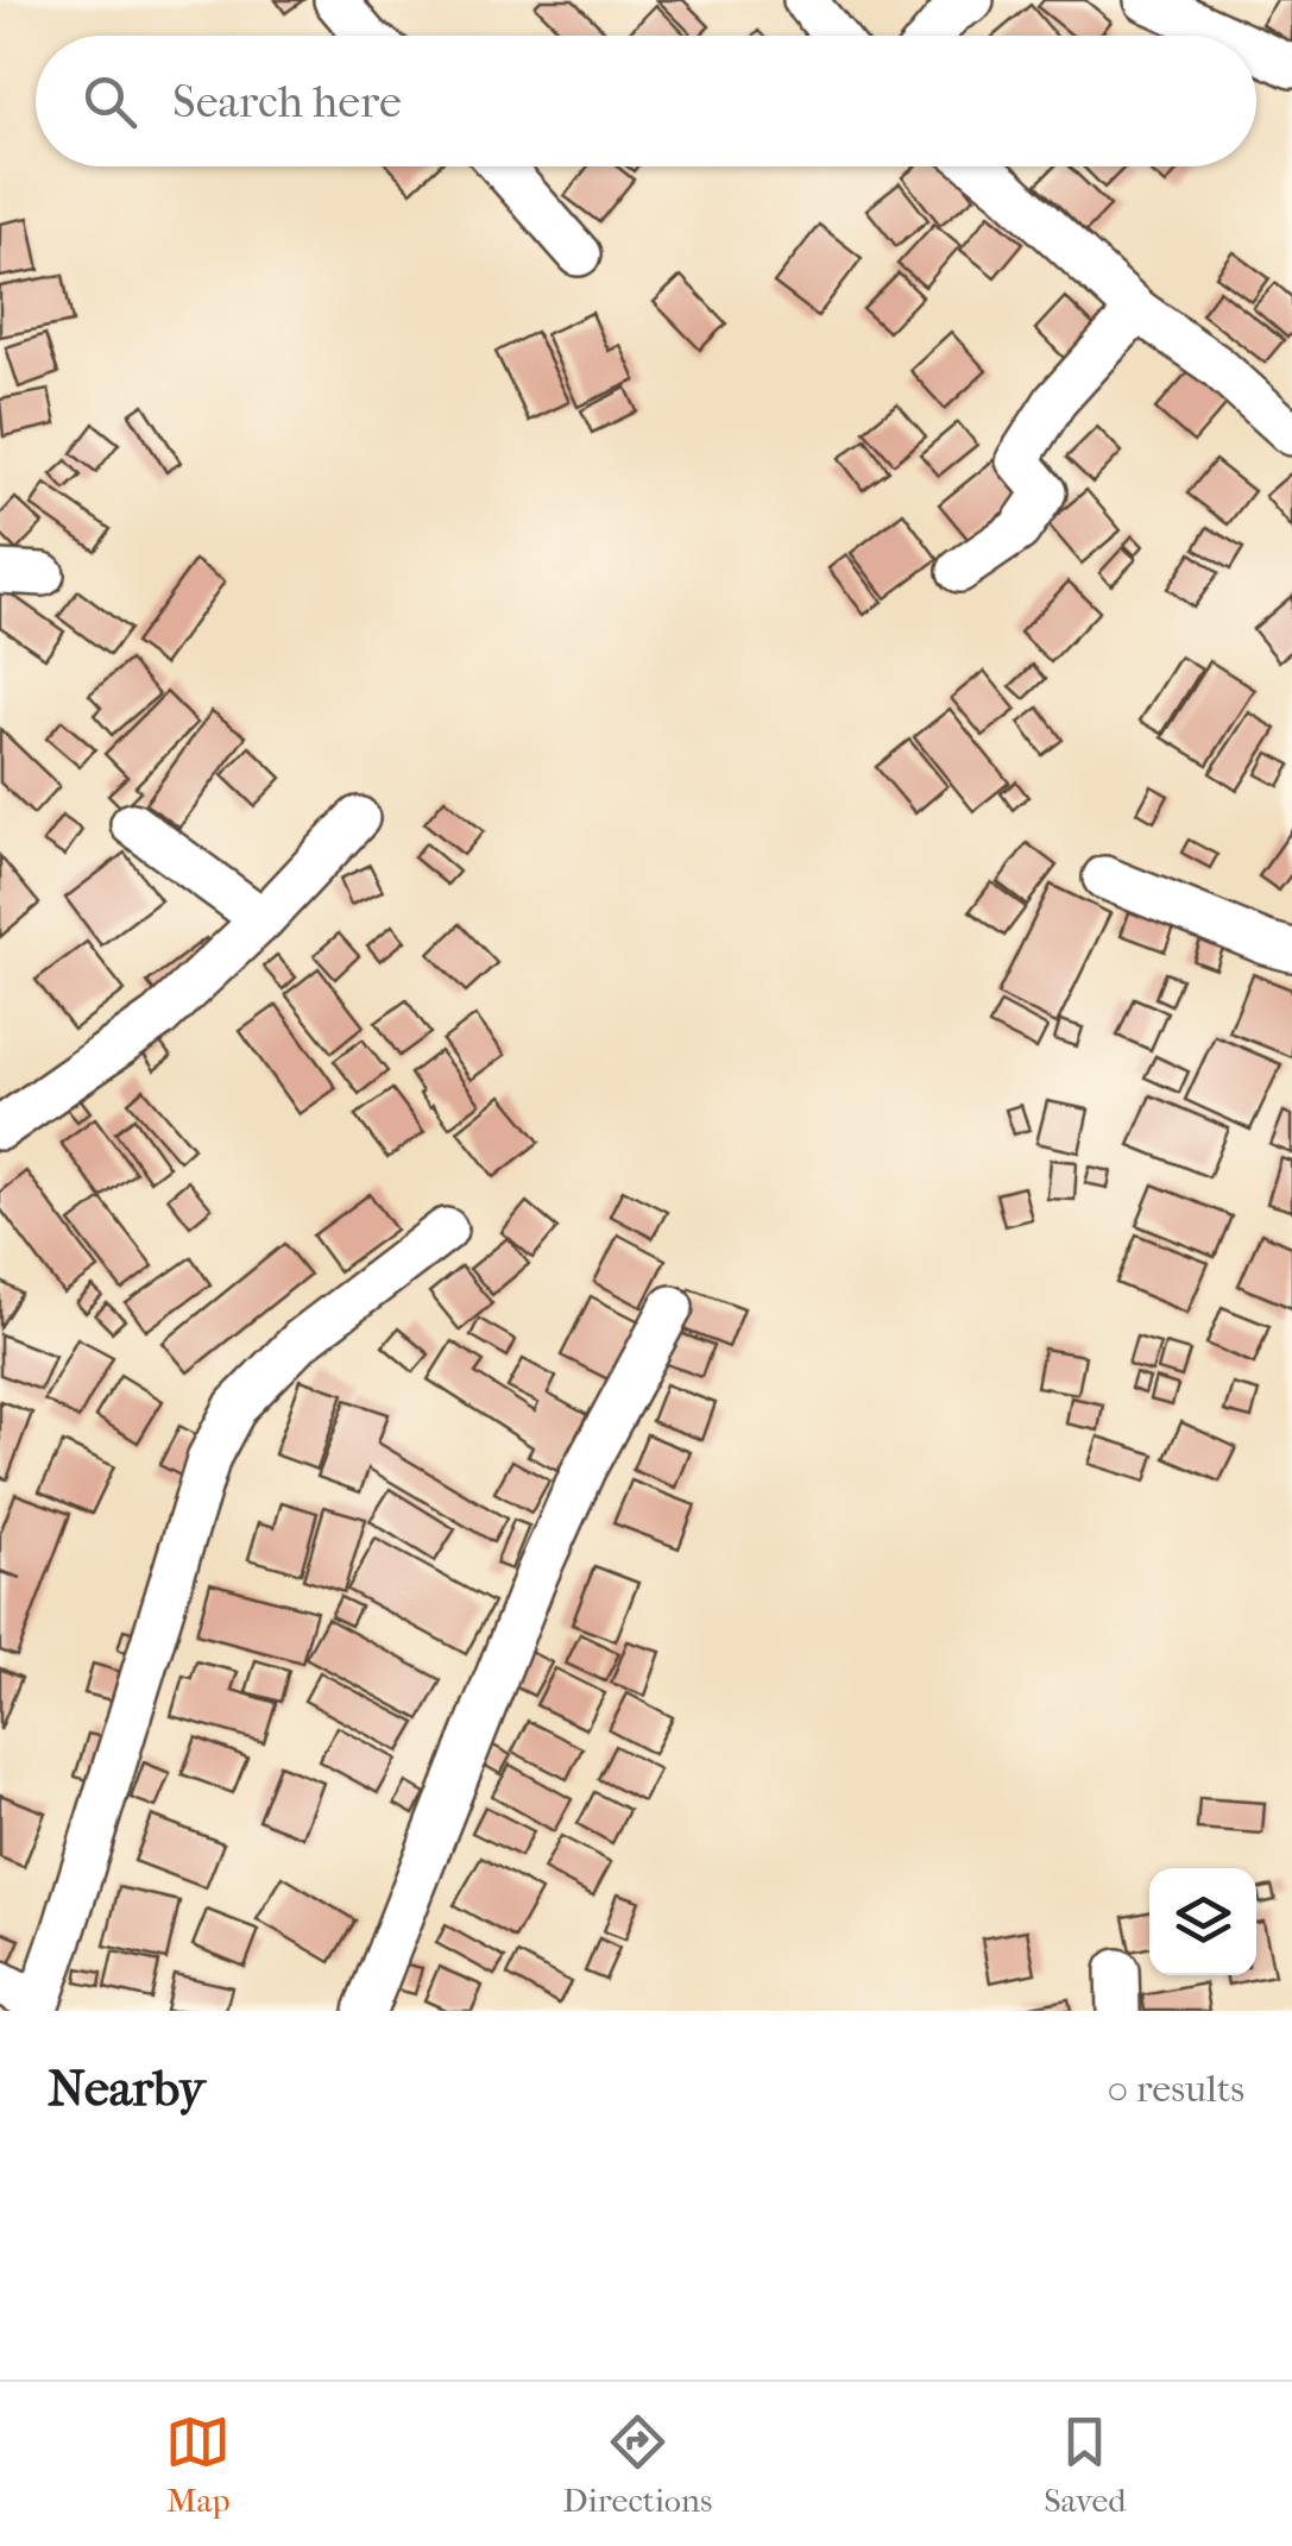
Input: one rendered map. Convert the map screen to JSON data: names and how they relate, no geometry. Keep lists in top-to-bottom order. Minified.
{"page":{"search":"Search here","heading":["Nearby","0 results"],"nav":["Map","Directions","Saved"]}}
